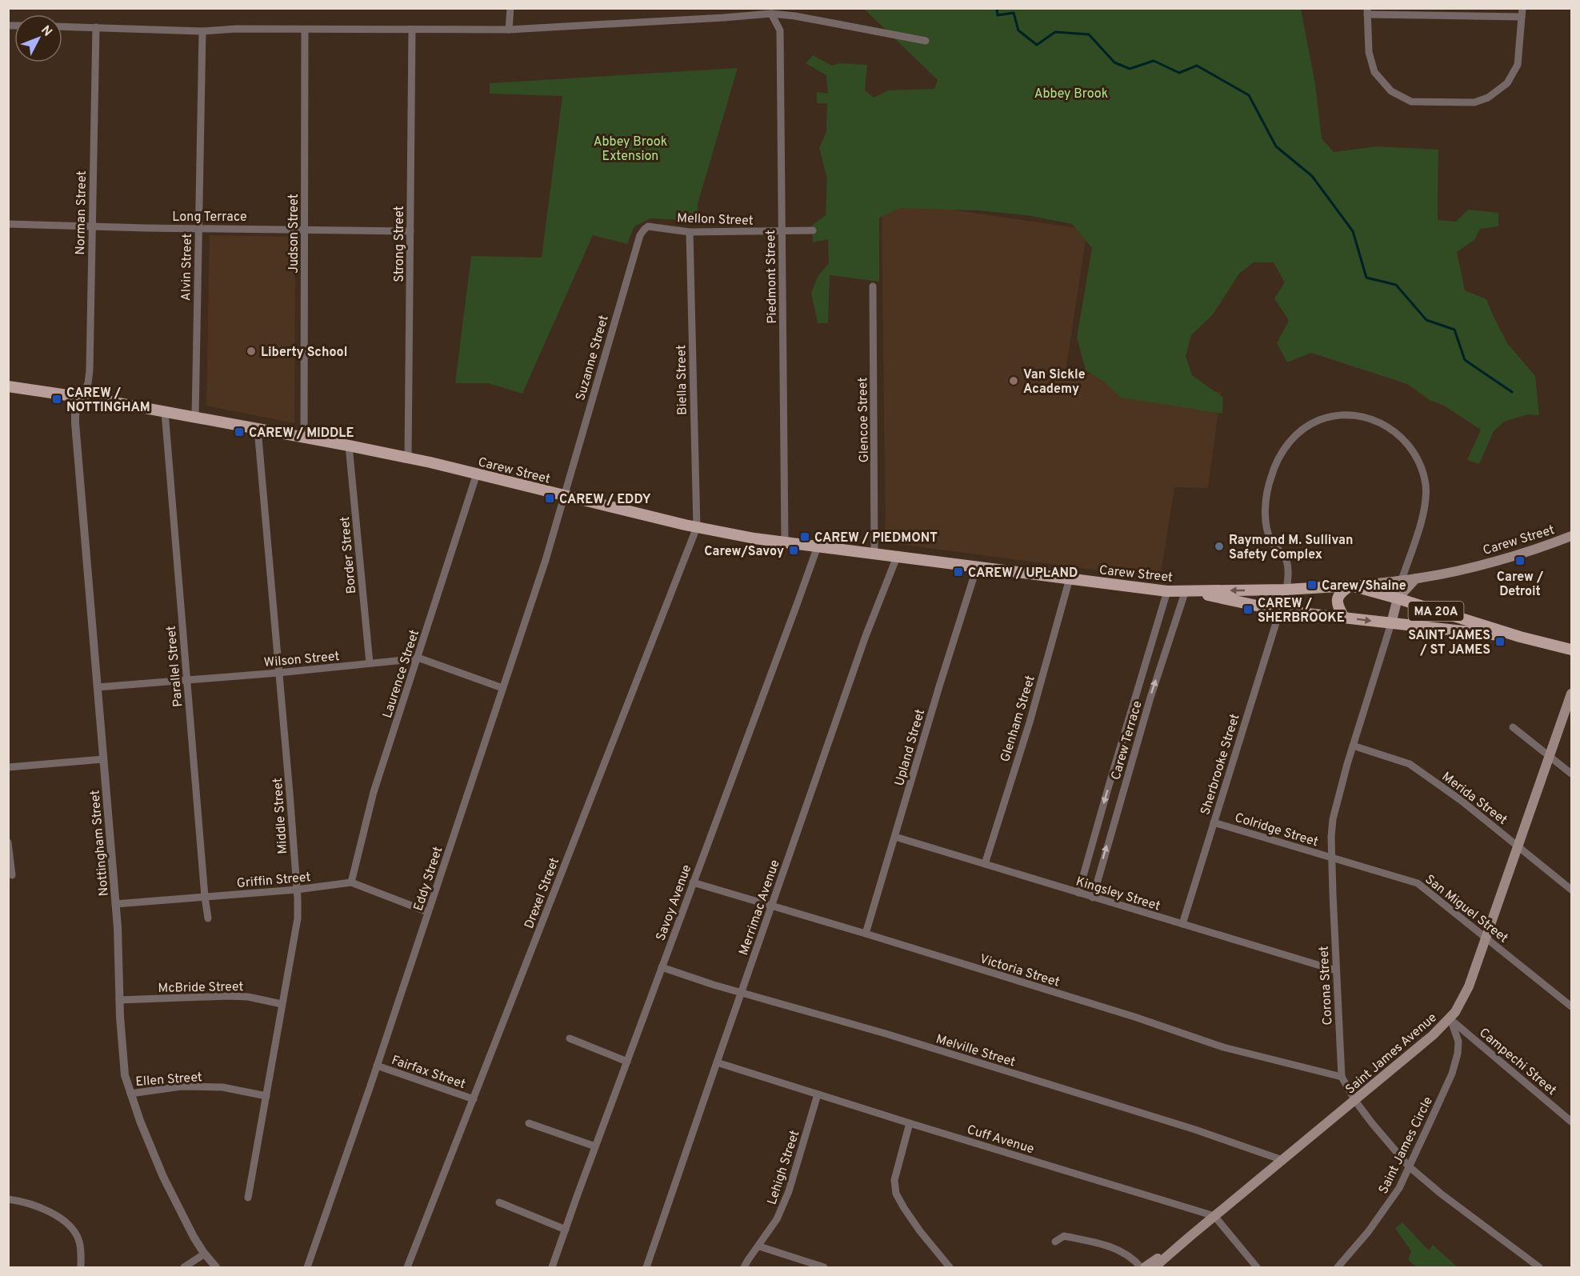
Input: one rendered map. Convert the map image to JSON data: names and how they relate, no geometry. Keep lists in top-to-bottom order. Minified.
{"streets":{"main road":["Carew Street","MA 20A","Saint James Avenue"],"street":["Norman Street","Long Terrace","Mellon Street","Judson Street","Strong Street","Alvin Street","Piedmont Street","Suzanne Street","Biella Street","Glencoe Street","Border Street","Wilson Street","Parallel Street","Laurence Street","Glenham Street","Carew Terrace","Upland Street","Sherbrooke Street","Merida Street","Middle Street","Colridge Street","Nottingham Street","Eddy Street","Griffin Street","Drexel Street","Kingsley Street","Savoy Avenue","Merrimac Avenue","San Miguel Street","Victoria Street","Corona Street","McBride Street","Melville Street","Campechi Street","Fairfax Street","Ellen Street","Cuff Avenue","Saint James Circle","Lehigh Street"]},"crossings":[["Norman Street","Long Terrace"],["Norman Street","Carew Street"],["Norman Street","Nottingham Street"],["Long Terrace","Judson Street"],["Long Terrace","Strong Street"],["Long Terrace","Alvin Street"],["Mellon Street","Piedmont Street"],["Mellon Street","Suzanne Street"],["Mellon Street","Biella Street"],["Judson Street","Carew Street"],["Strong Street","Carew Street"],["Alvin Street","Carew Street"],["Piedmont Street","Carew Street"],["Suzanne Street","Carew Street"],["Suzanne Street","Eddy Street"],["Biella Street","Carew Street"],["Biella Street","Drexel Street"],["Glencoe Street","Carew Street"],["Carew Street","Border Street"],["Carew Street","MA 20A"],["Carew Street","Parallel Street"],["Carew Street","Laurence Street"],["Carew Street","Glenham Street"],["Carew Street","Carew Terrace"],["Carew Street","Upland Street"],["Carew Street","Sherbrooke Street"],["Carew Street","Middle Street"],["Carew Street","Nottingham Street"],["Carew Street","Eddy Street"],["Carew Street","Drexel Street"],["Carew Street","Savoy Avenue"],["Carew Street","Merrimac Avenue"],["Carew Street","Corona Street"],["Border Street","Wilson Street"],["MA 20A","Corona Street"],["Wilson Street","Parallel Street"],["Wilson Street","Laurence Street"],["Wilson Street","Middle Street"],["Wilson Street","Nottingham Street"],["Wilson Street","Eddy Street"],["Parallel Street","Griffin Street"],["Laurence Street","Griffin Street"],["Glenham Street","Kingsley Street"],["Carew Terrace","Kingsley Street"],["Upland Street","Kingsley Street"],["Upland Street","Victoria Street"],["Sherbrooke Street","Colridge Street"],["Sherbrooke Street","Kingsley Street"],["Merida Street","Corona Street"],["Merida Street","Saint James Avenue"],["Middle Street","Griffin Street"],["Middle Street","McBride Street"],["Middle Street","Ellen Street"],["Colridge Street","San Miguel Street"],["Colridge Street","Corona Street"],["Nottingham Street","Griffin Street"],["Nottingham Street","McBride Street"],["Nottingham Street","Ellen Street"],["Eddy Street","Griffin Street"],["Eddy Street","Fairfax Street"],["Drexel Street","Fairfax Street"],["Kingsley Street","Corona Street"],["Savoy Avenue","Victoria Street"],["Savoy Avenue","Melville Street"],["Merrimac Avenue","Victoria Street"],["Merrimac Avenue","Melville Street"],["Merrimac Avenue","Cuff Avenue"],["San Miguel Street","Corona Street"],["San Miguel Street","Saint James Avenue"],["Victoria Street","Corona Street"],["Corona Street","Saint James Avenue"],["Corona Street","Saint James Circle"],["Melville Street","Saint James Avenue"],["Saint James Avenue","Campechi Street"],["Saint James Avenue","Cuff Avenue"],["Saint James Avenue","Saint James Circle"],["Campechi Street","Saint James Circle"],["Cuff Avenue","Lehigh Street"]],"parks":["Abbey Brook","Abbey Brook Extension"],"places":{"other":["Liberty School","Van Sickle Academy","Raymond M. Sullivan Safety Complex"],"transit":["CAREW / NOTTINGHAM","CAREW / MIDDLE","CAREW / EDDY","CAREW / PIEDMONT","Carew/Savoy","Carew / Detroit","CAREW / UPLAND","Carew/Shaine","CAREW / SHERBROOKE","SAINT JAMES / ST JAMES"]},"north":"top right"}
